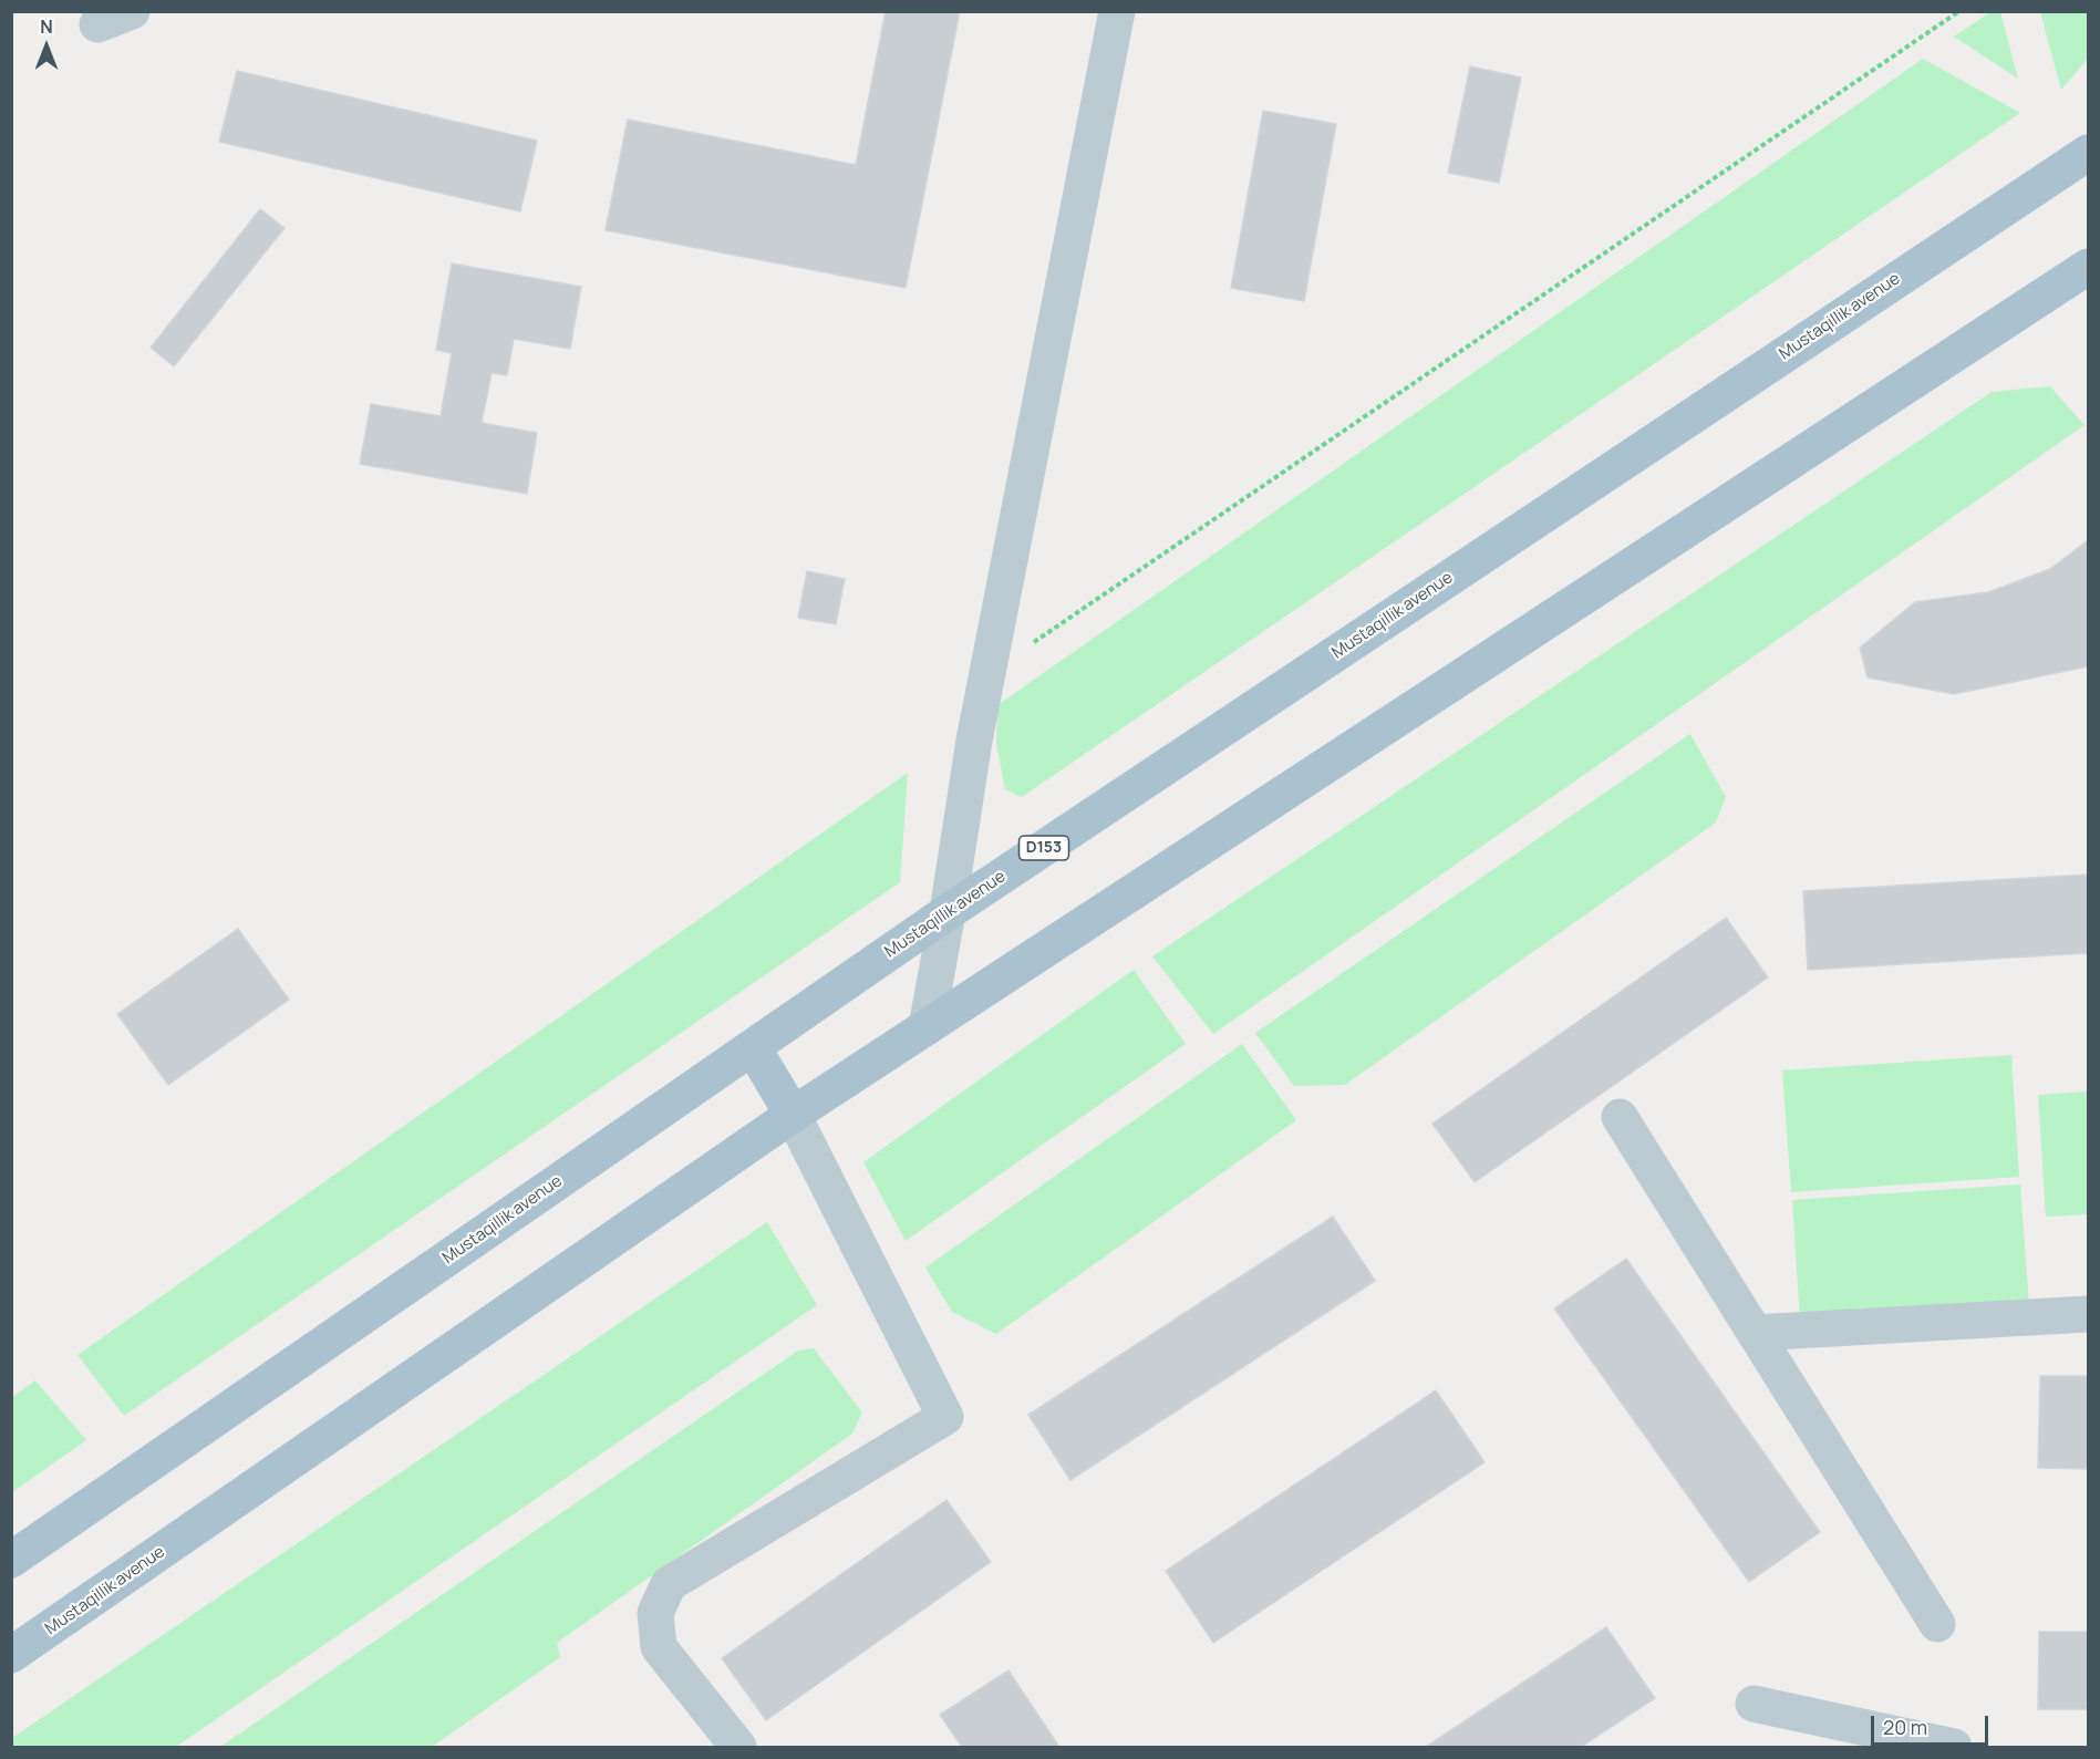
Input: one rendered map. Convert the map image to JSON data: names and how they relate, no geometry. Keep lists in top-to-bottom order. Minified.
{"streets":{"main road":["Mustaqillik avenue","D153"]},"scale_bar":"20 m","north":"top"}
